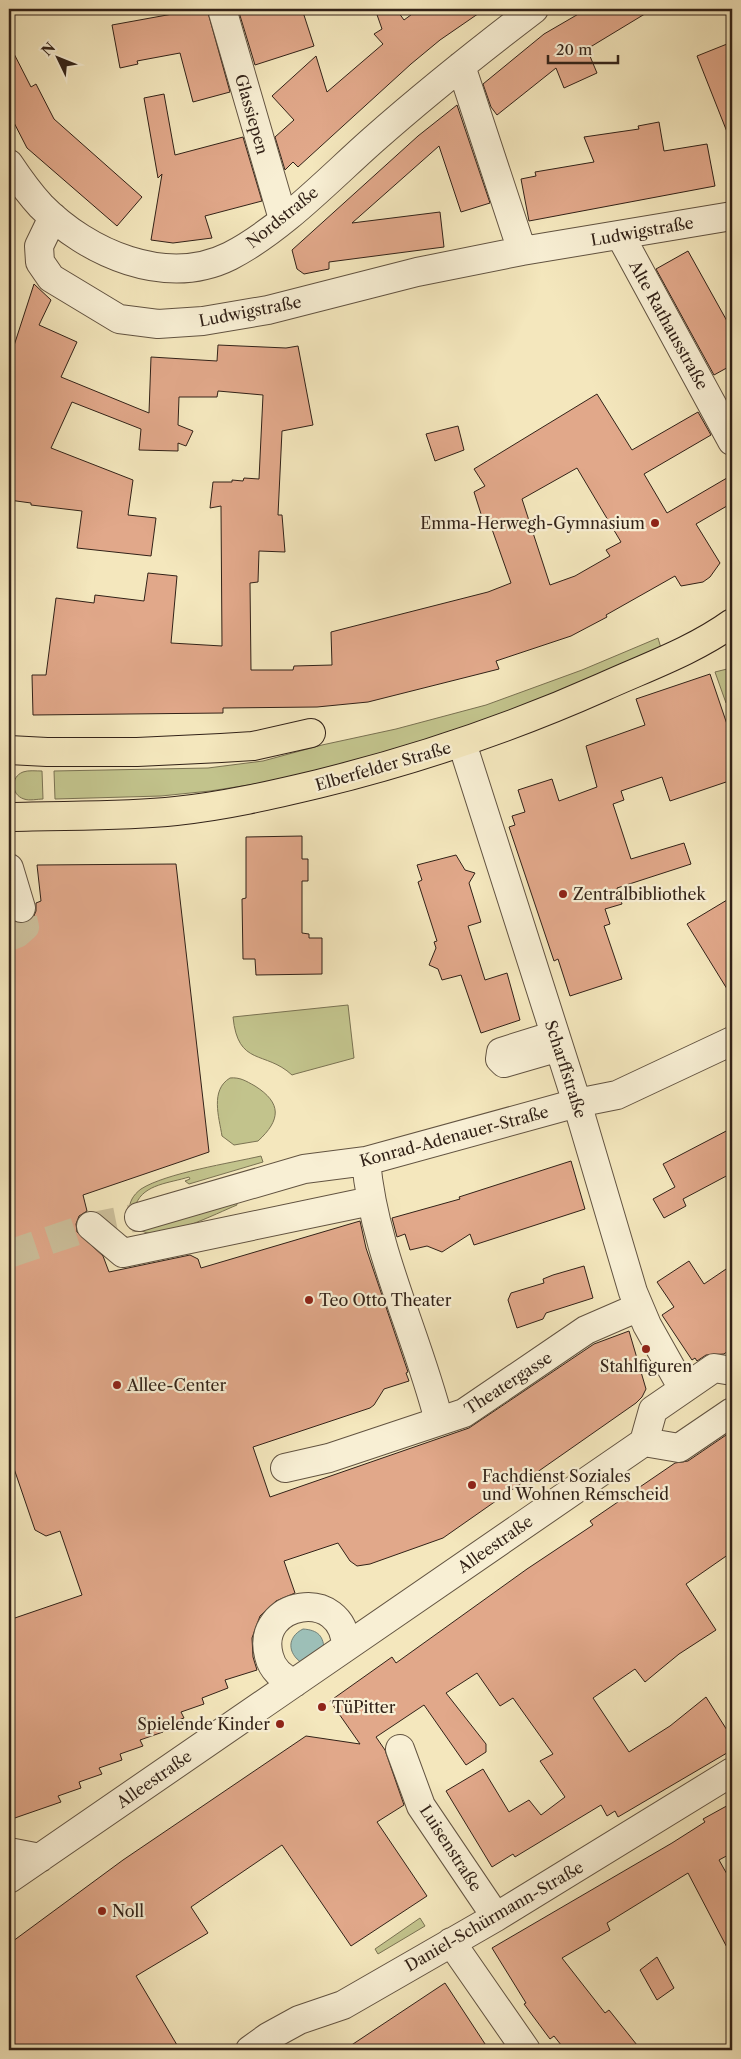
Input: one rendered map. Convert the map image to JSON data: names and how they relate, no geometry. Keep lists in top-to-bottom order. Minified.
{"streets":{"main road":["Elberfelder Straße"],"street":["Glassiepen","Nordstraße","Ludwigstraße","Alte Rathausstraße","Scharffstraße","Konrad-Adenauer-Straße","Theatergasse","Alleestraße","Luisenstraße","Daniel-Schürmann-Straße"]},"crossings":[["Glassiepen","Nordstraße"],["Nordstraße","Ludwigstraße"],["Ludwigstraße","Alte Rathausstraße"],["Elberfelder Straße","Scharffstraße"],["Scharffstraße","Konrad-Adenauer-Straße"],["Scharffstraße","Theatergasse"],["Luisenstraße","Daniel-Schürmann-Straße"]],"places":["Emma-Herwegh-Gymnasium","Zentralbibliothek","Teo Otto Theater","Stahlfiguren","Allee-Center","Fachdienst Soziales und Wohnen Remscheid","TüPitter","Spielende Kinder","Noll"],"scale_bar":"20 m","north":"top left"}
